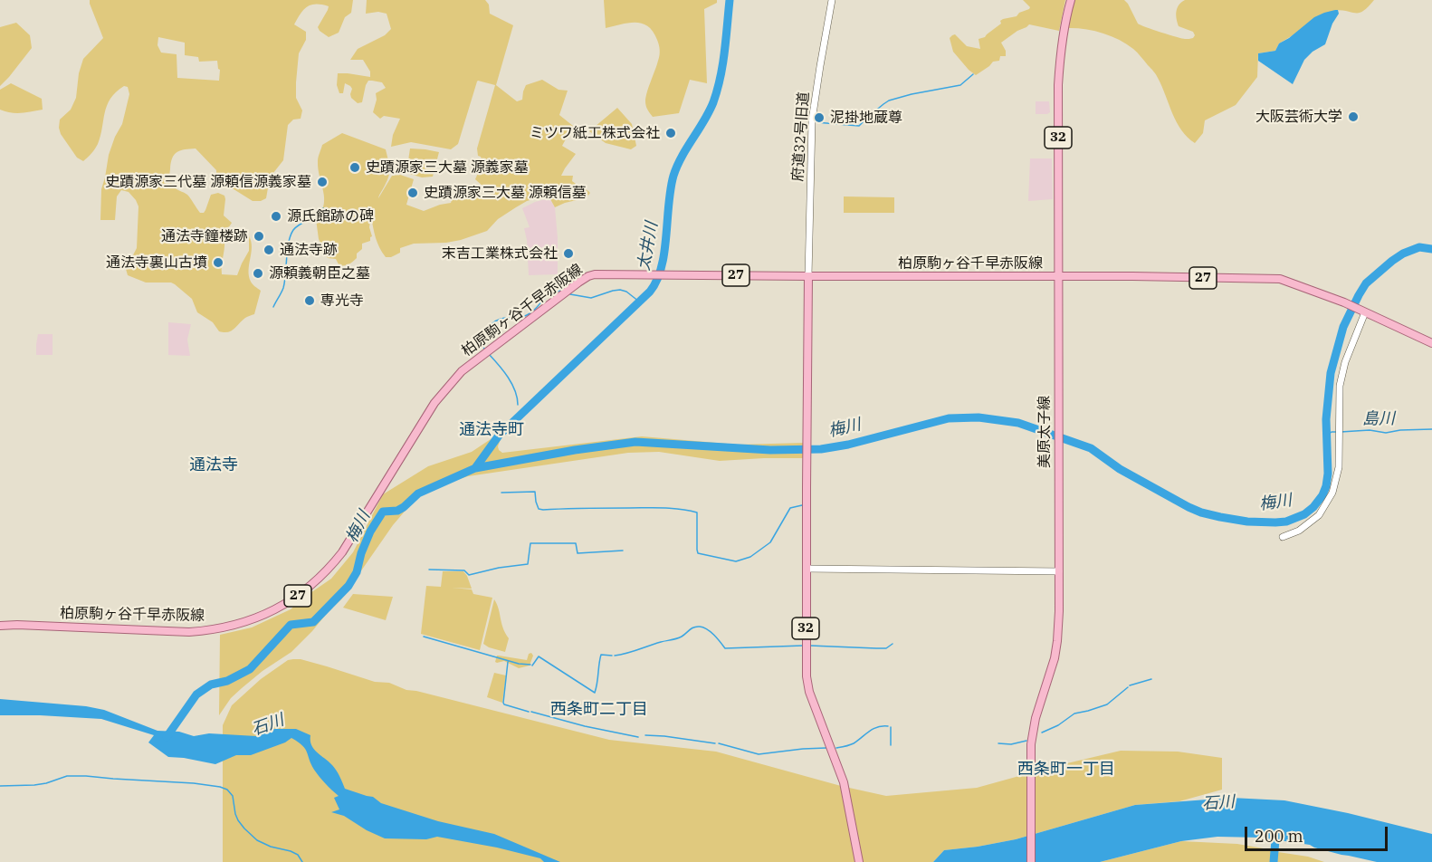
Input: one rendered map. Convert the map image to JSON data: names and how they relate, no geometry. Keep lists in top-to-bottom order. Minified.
{"streets":{"main road":["32","柏原駒ヶ谷千早赤阪線","27","美原太子線"],"street":["府道32号旧道"]},"crossings":[["府道32号旧道","32"],["府道32号旧道","柏原駒ヶ谷千早赤阪線"],["32","柏原駒ヶ谷千早赤阪線"],["柏原駒ヶ谷千早赤阪線","美原太子線"]],"districts":["通法寺町","通法寺","西条町二丁目","西条町一丁目"],"water":["太井川","島川","梅川","石川"],"places":["大阪芸術大学","泥掛地蔵尊","ミツワ紙工株式会社","史蹟源家三大墓 源義家墓","史蹟源家三代墓 源頼信源義家墓","史蹟源家三大墓 源頼信墓","源氏館跡の碑","通法寺鐘楼跡","通法寺跡","末吉工業株式会社","通法寺裏山古墳","源頼義朝臣之墓","専光寺"],"scale_bar":"200 m"}
